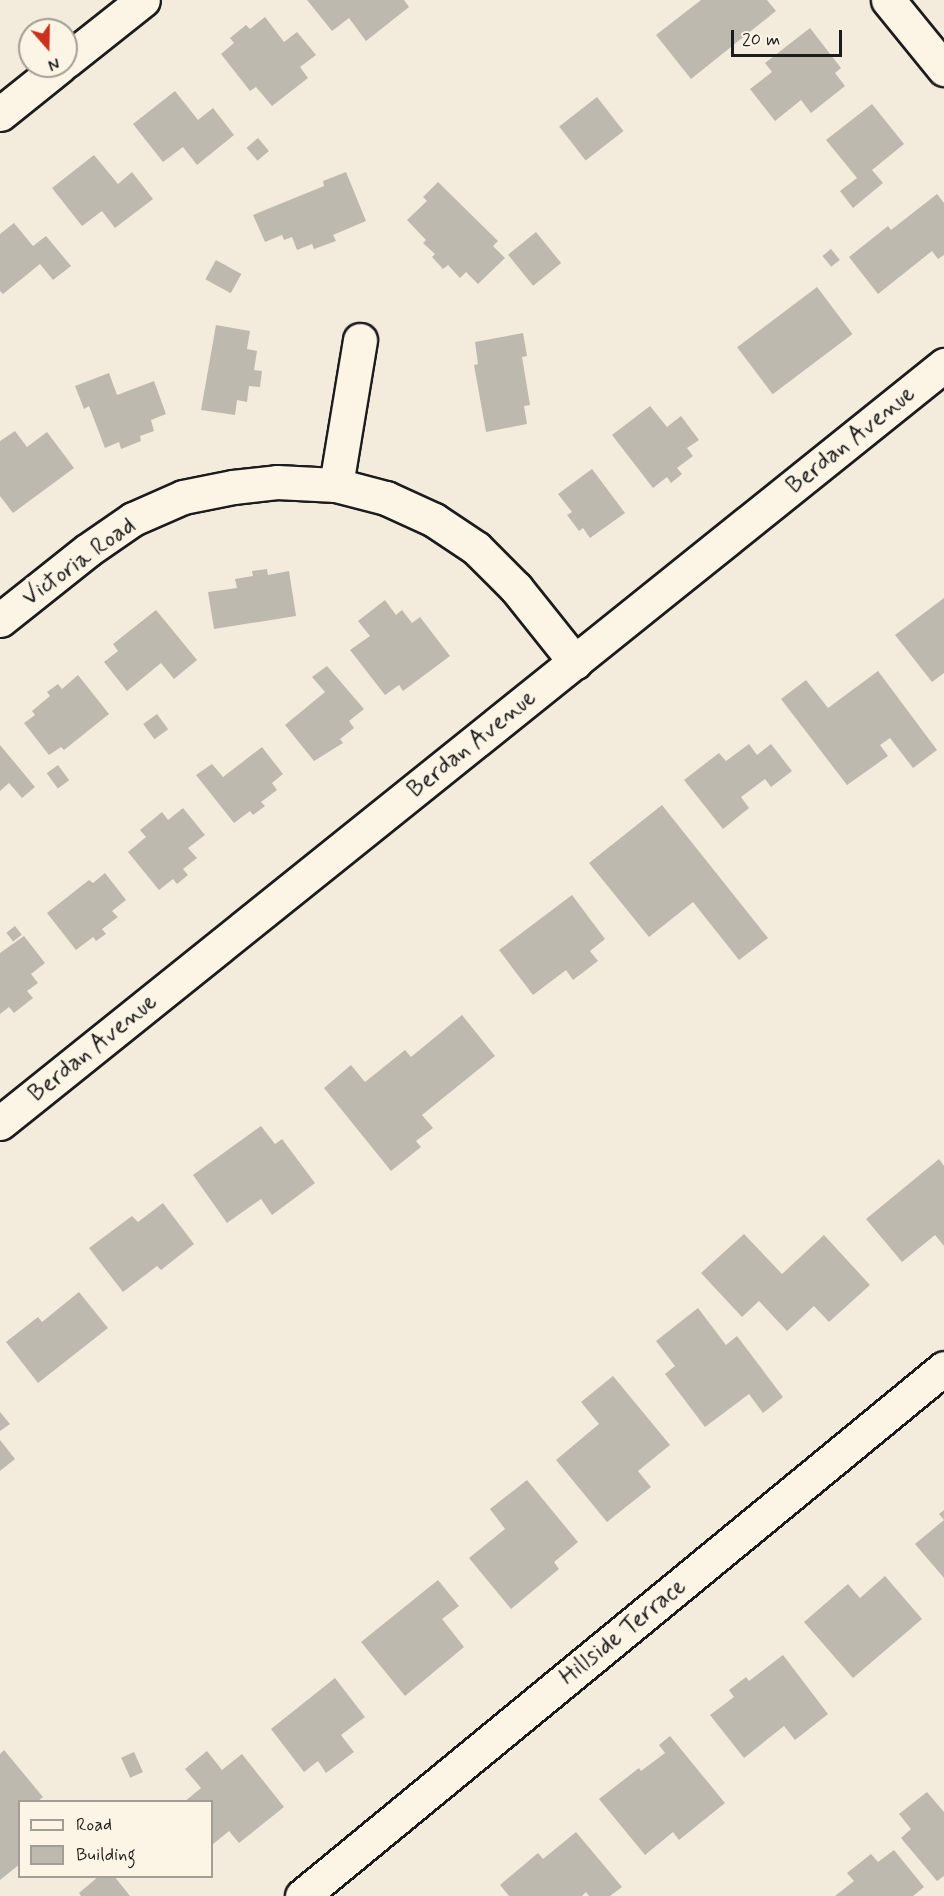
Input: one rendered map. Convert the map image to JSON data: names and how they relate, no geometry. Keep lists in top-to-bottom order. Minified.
{"streets":{"street":["Berdan Avenue","Victoria Road","Hillside Terrace"]},"crossings":[["Berdan Avenue","Victoria Road"]],"legend":["Road","Building"],"scale_bar":"20 m","north":"bottom"}
